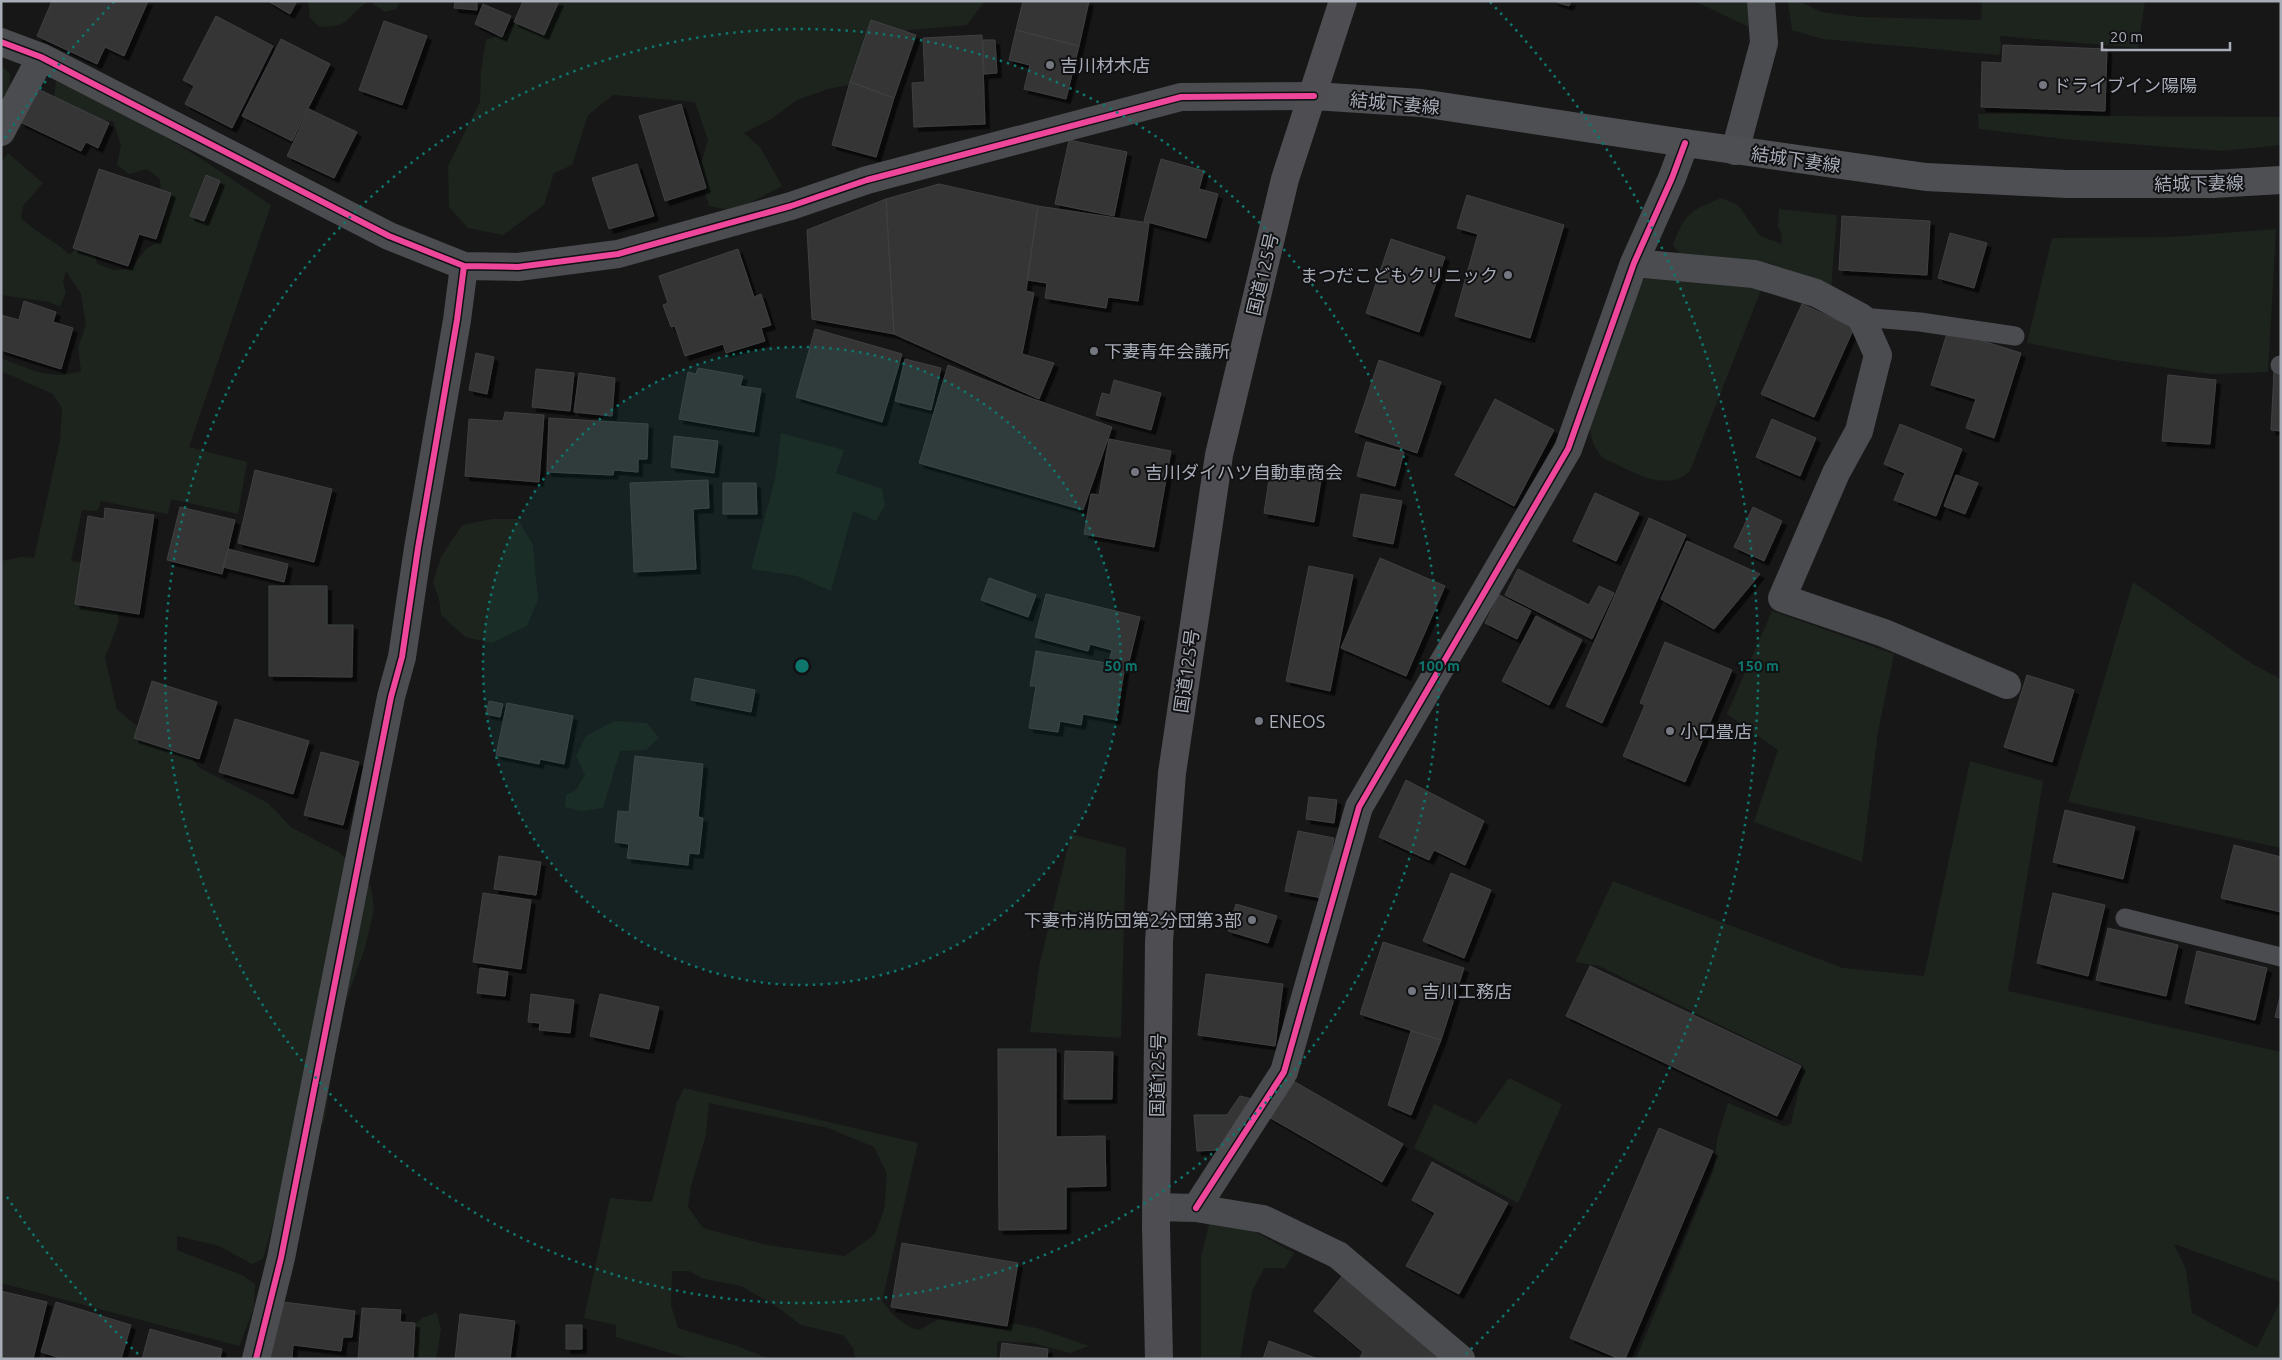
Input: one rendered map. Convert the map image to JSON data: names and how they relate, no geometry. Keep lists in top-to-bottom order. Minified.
{"streets":{"highway":["国道125号"],"main road":["結城下妻線"]},"crossings":[["結城下妻線","国道125号"]],"places":["吉川材木店","ドライブイン陽陽","まつだこどもクリニック","下妻青年会議所","吉川ダイハツ自動車商会","ENEOS","小口畳店","下妻市消防団第2分団第3部","吉川工務店"],"scale_bar":"20 m","rings":["50 m","100 m","150 m"]}
